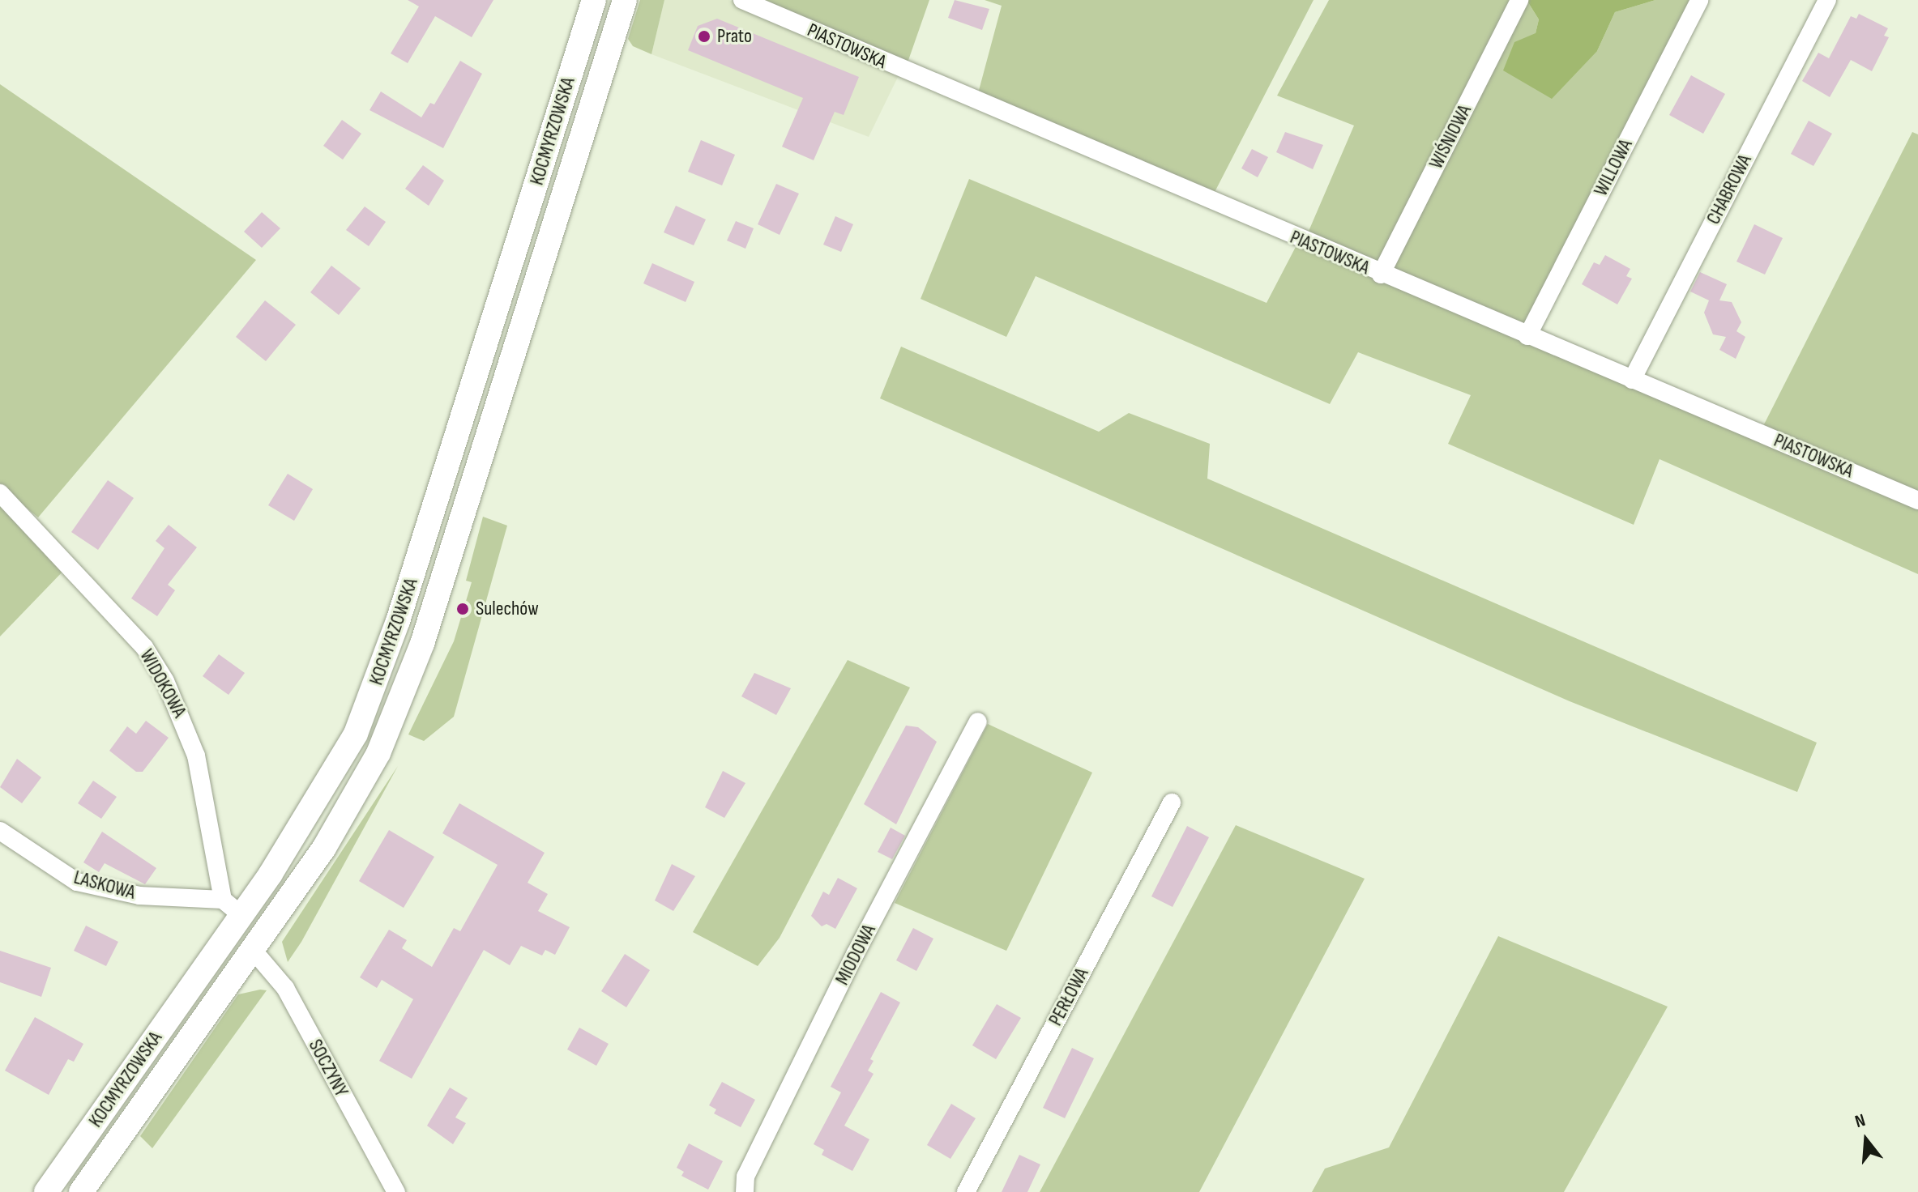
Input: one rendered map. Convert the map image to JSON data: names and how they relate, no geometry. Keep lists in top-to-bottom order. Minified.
{"streets":{"main road":["KOCMYRZOWSKA"],"street":["PIASTOWSKA","WIŚNIOWA","WILLOWA","CHABROWA","WIDOKOWA","LASKOWA","MIODOWA","PERŁOWA","SOCZYNY"]},"crossings":[["PIASTOWSKA","WIŚNIOWA"],["PIASTOWSKA","WILLOWA"],["PIASTOWSKA","CHABROWA"],["KOCMYRZOWSKA","SOCZYNY"],["WIDOKOWA","LASKOWA"]],"places":["Prato","Sulechów"],"north":"top"}
